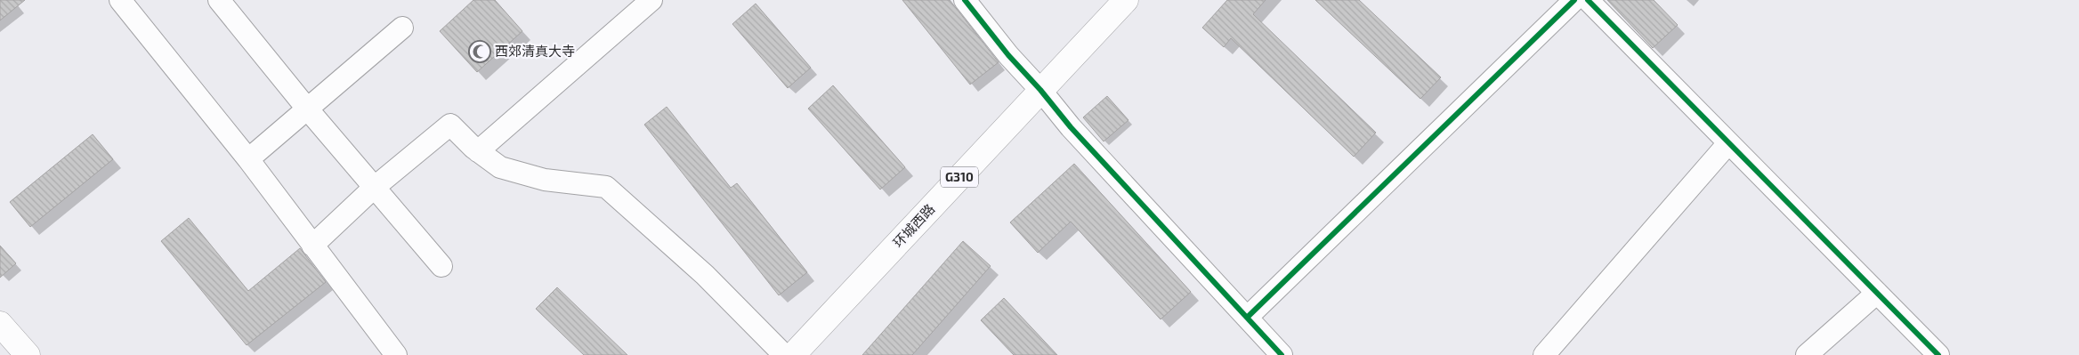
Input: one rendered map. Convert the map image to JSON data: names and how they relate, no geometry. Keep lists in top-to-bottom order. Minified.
{"streets":{"main road":["G310","环城西路"]},"places":{"mosque":["西郊清真大寺"]}}
